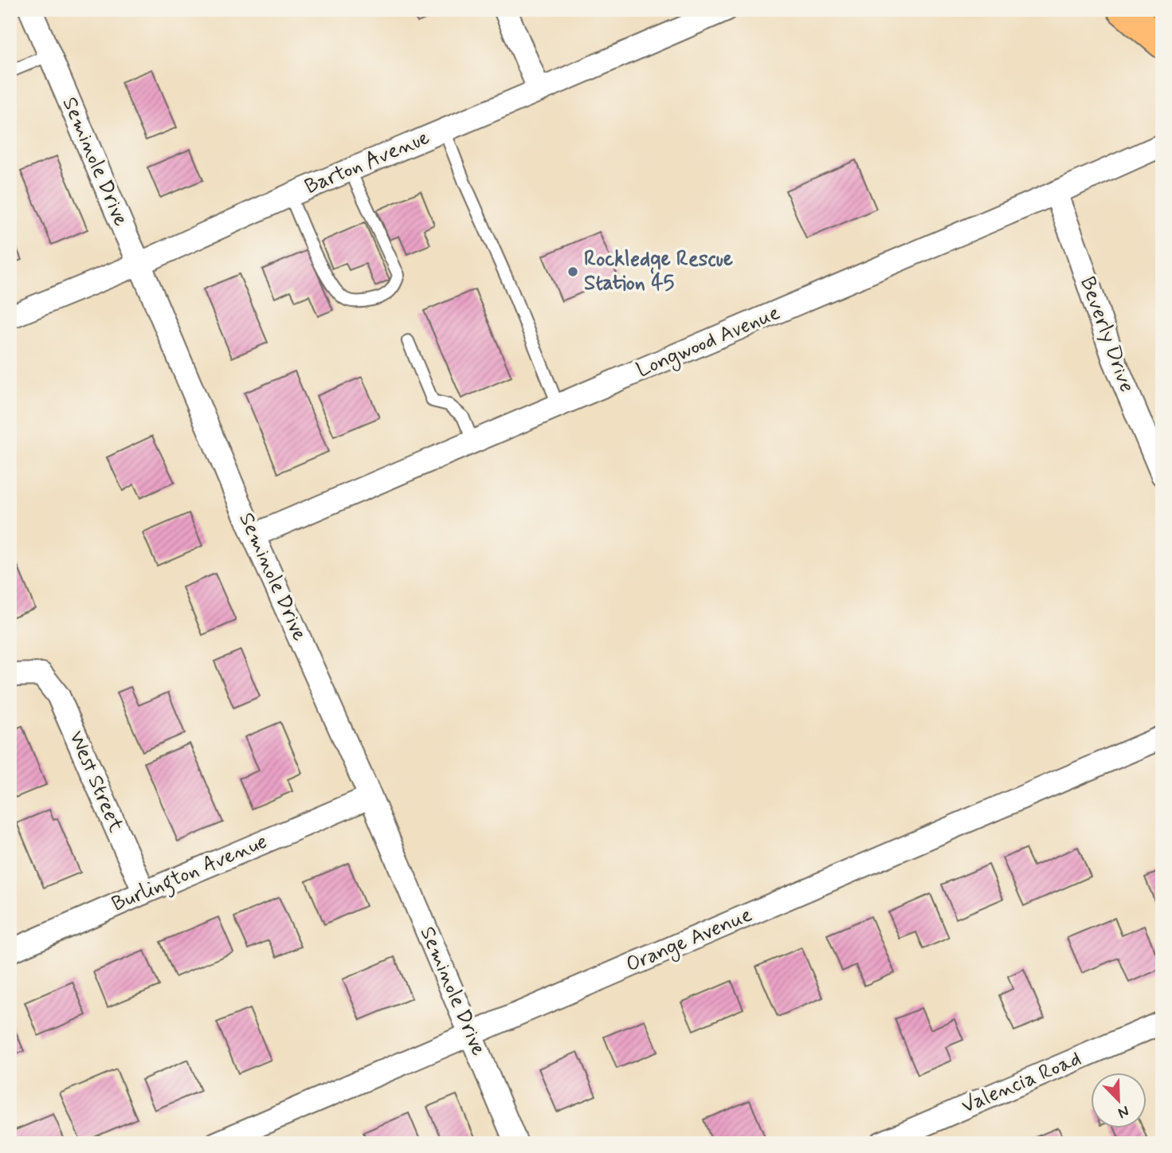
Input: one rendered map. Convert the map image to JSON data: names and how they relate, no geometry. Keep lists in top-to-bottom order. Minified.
{"streets":{"street":["Seminole Drive","Barton Avenue","Beverly Drive","Longwood Avenue","West Street","Burlington Avenue","Orange Avenue","Valencia Road"]},"crossings":[["Seminole Drive","Barton Avenue"],["Seminole Drive","Longwood Avenue"],["Seminole Drive","Burlington Avenue"],["Seminole Drive","Orange Avenue"],["Beverly Drive","Longwood Avenue"],["West Street","Burlington Avenue"]],"places":["Rockledge Rescue Station 45"],"north":"bottom right"}
